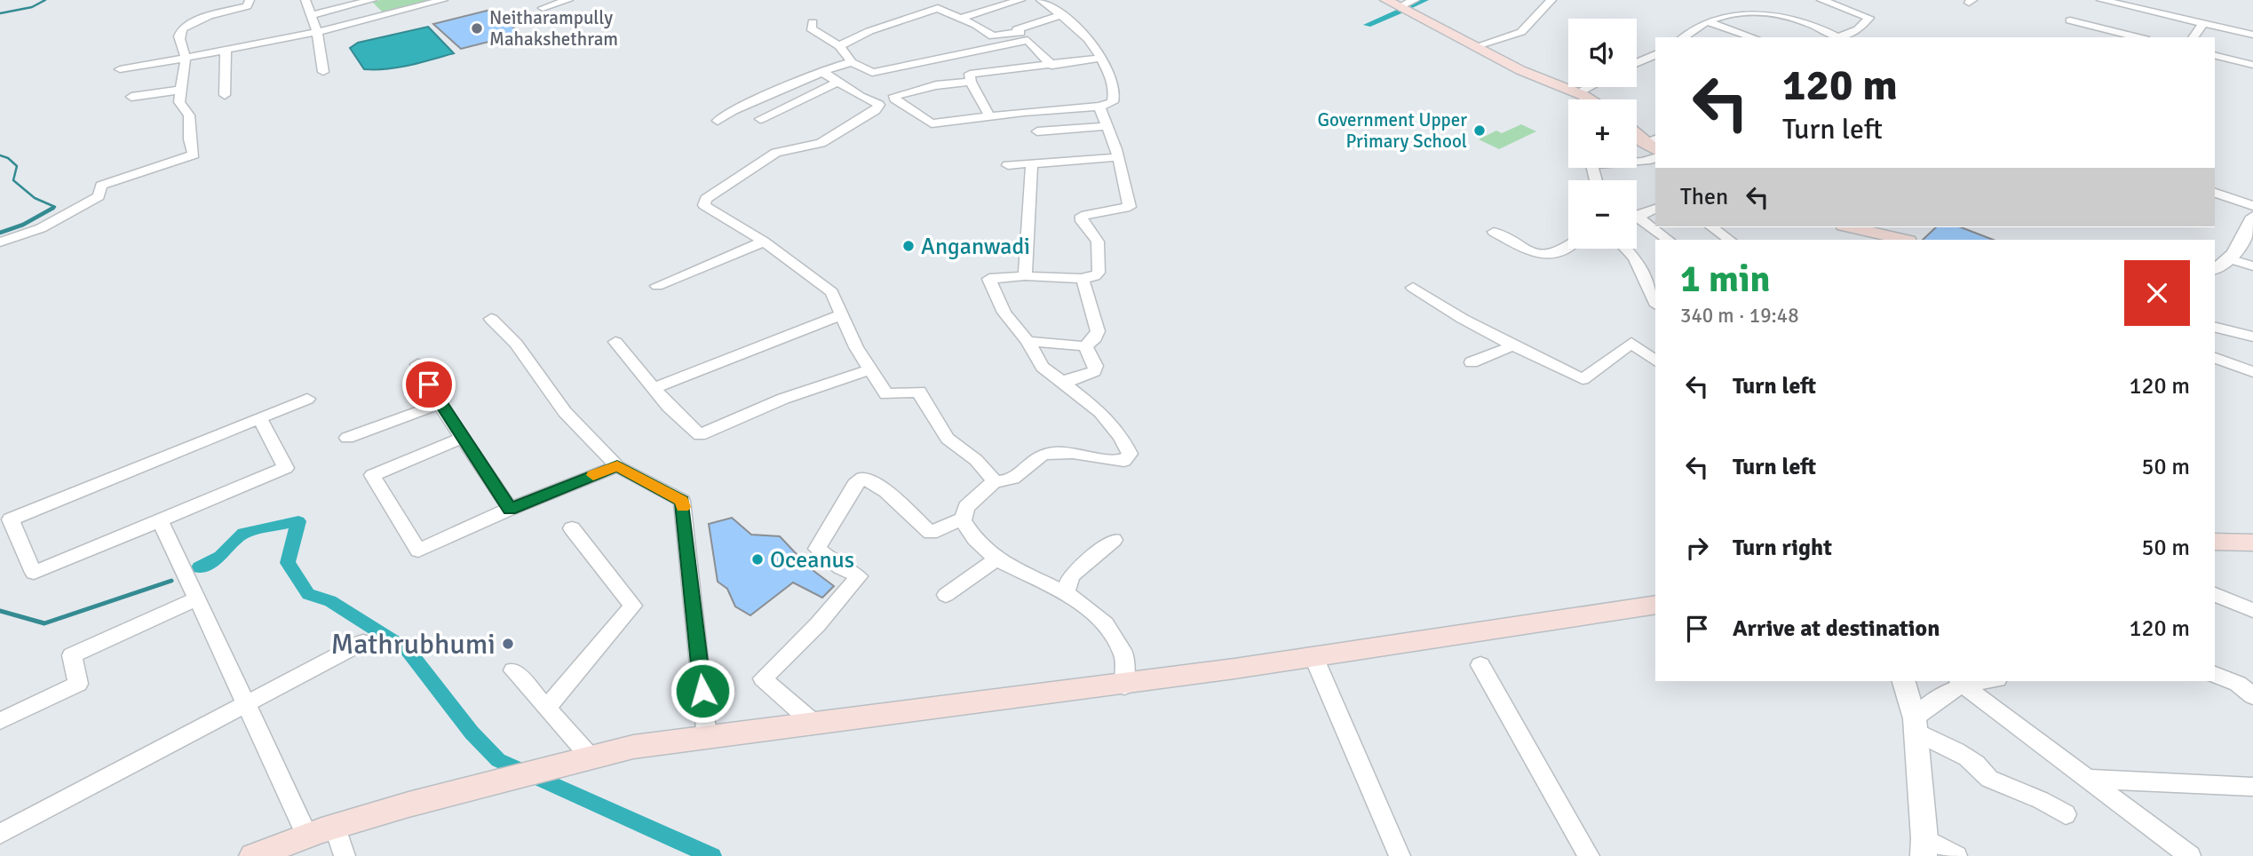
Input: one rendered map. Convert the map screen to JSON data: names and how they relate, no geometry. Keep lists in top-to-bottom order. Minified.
{"places":["Neitharampully Mahakshethram","Government Upper Primary School","Anganwadi","Oceanus","Mathrubhumi"],"page":{"map_buttons":["+","−"],"turn":["120 m","Turn left"],"then":"Then","heading":["1 min","340 m · 19:48"],"list":[{"name":"Turn left","value":"120 m"},{"name":"Turn left","value":"50 m"},{"name":"Turn right","value":"50 m"},{"name":"Arrive at destination","value":"120 m"}]}}
